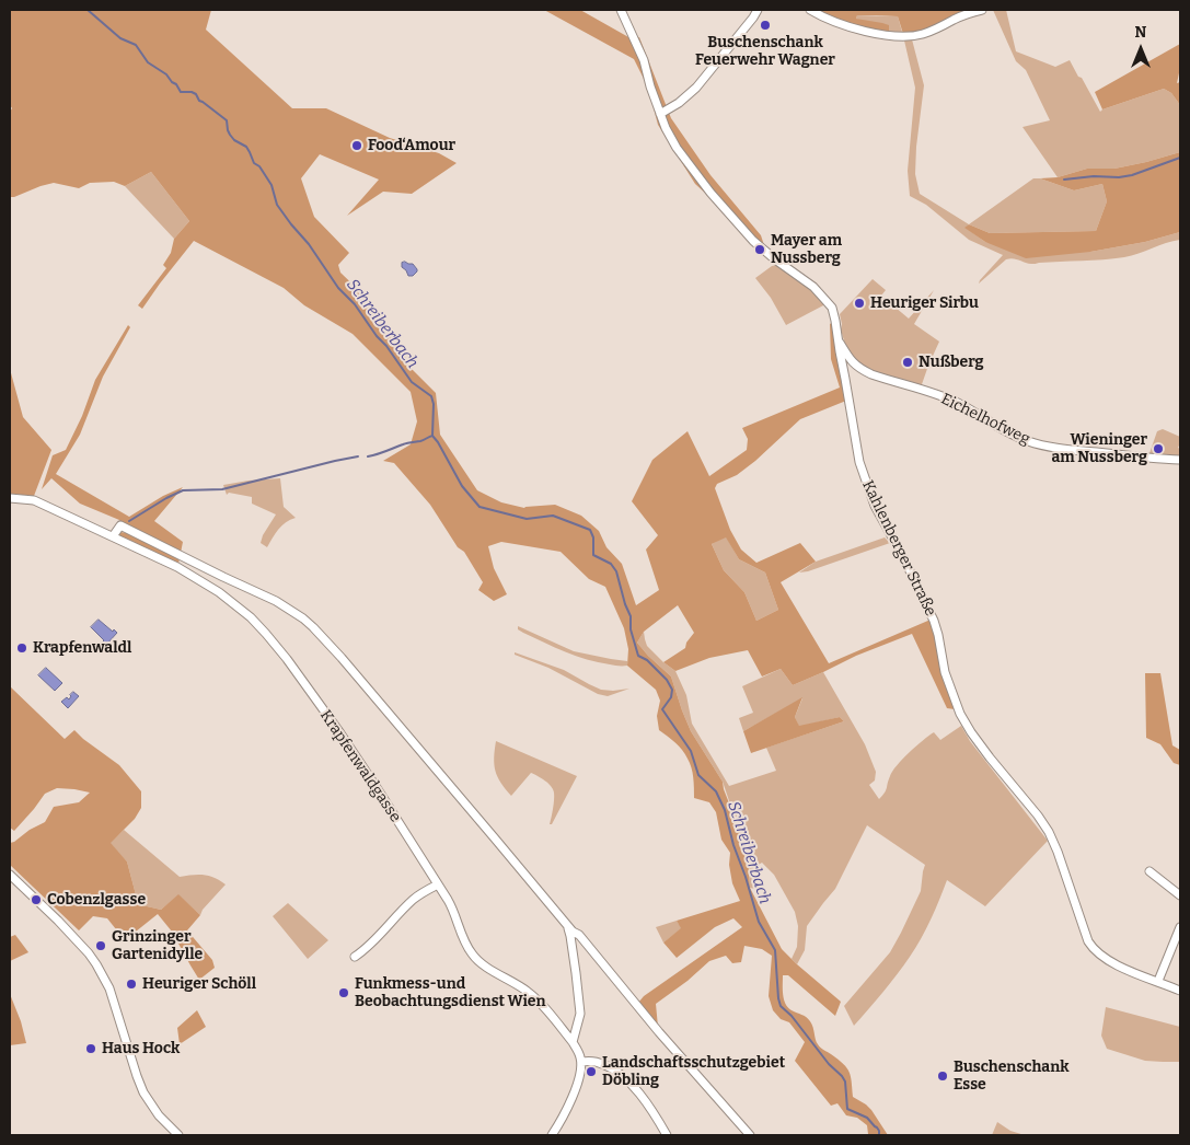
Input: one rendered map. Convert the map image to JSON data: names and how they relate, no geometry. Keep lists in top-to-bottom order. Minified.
{"streets":{"street":["Eichelhofweg","Kahlenberger Straße","Krapfenwaldgasse"]},"crossings":[["Eichelhofweg","Kahlenberger Straße"]],"water":["Schreiberbach"],"places":["Buschenschank Feuerwehr Wagner","Food‘Amour","Mayer am Nussberg","Heuriger Sirbu","Nußberg","Wieninger am Nussberg","Krapfenwaldl","Cobenzlgasse","Grinzinger Gartenidylle","Heuriger Schöll","Funkmess-und Beobachtungsdienst Wien","Haus Hock","Landschaftsschutzgebiet Döbling","Buschenschank Esse"],"north":"top"}
